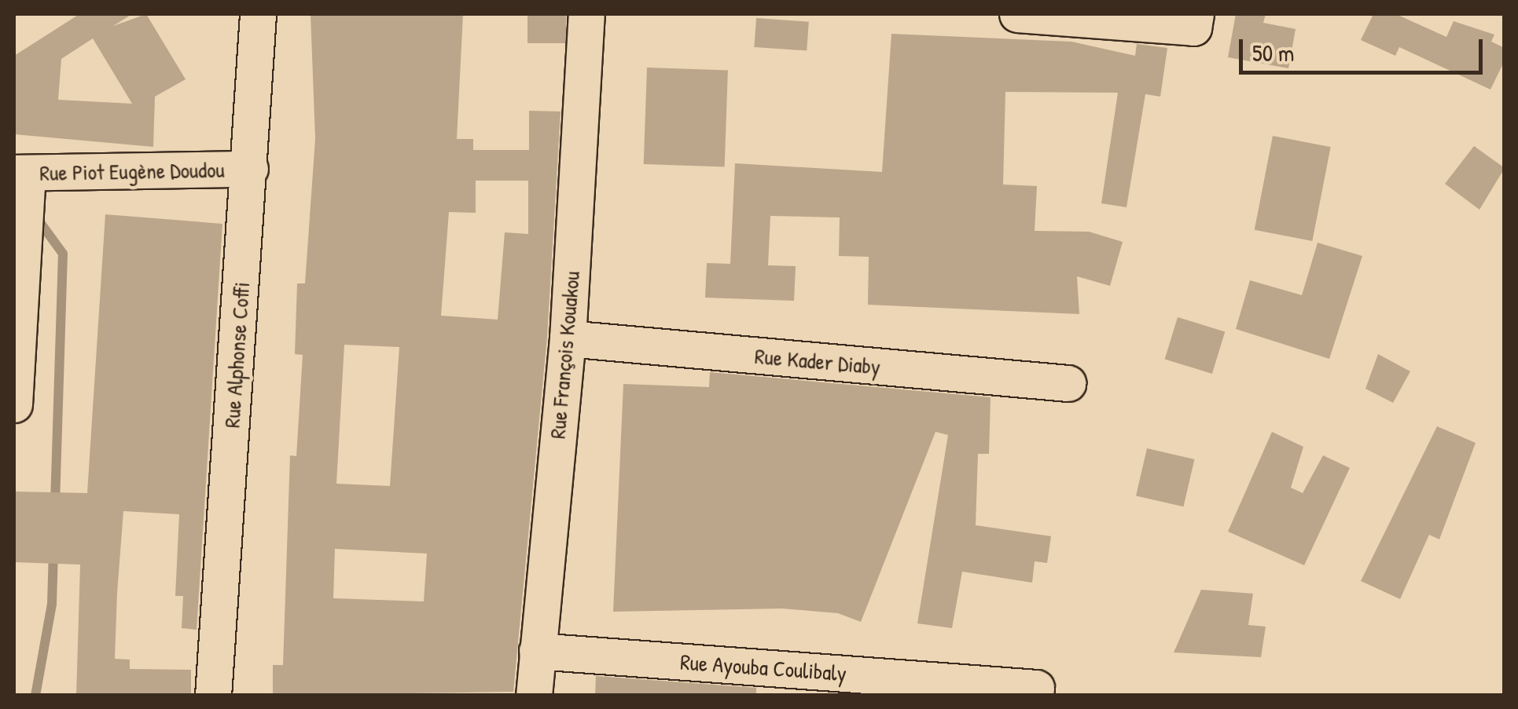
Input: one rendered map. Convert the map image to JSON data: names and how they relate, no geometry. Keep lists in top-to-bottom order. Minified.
{"streets":{"street":["Rue Piot Eugène Doudou","Rue Alphonse Coffi","Rue François Kouakou","Rue Kader Diaby","Rue Ayouba Coulibaly"]},"crossings":[["Rue Piot Eugène Doudou","Rue Alphonse Coffi"],["Rue François Kouakou","Rue Kader Diaby"],["Rue François Kouakou","Rue Ayouba Coulibaly"]],"scale_bar":"50 m"}
